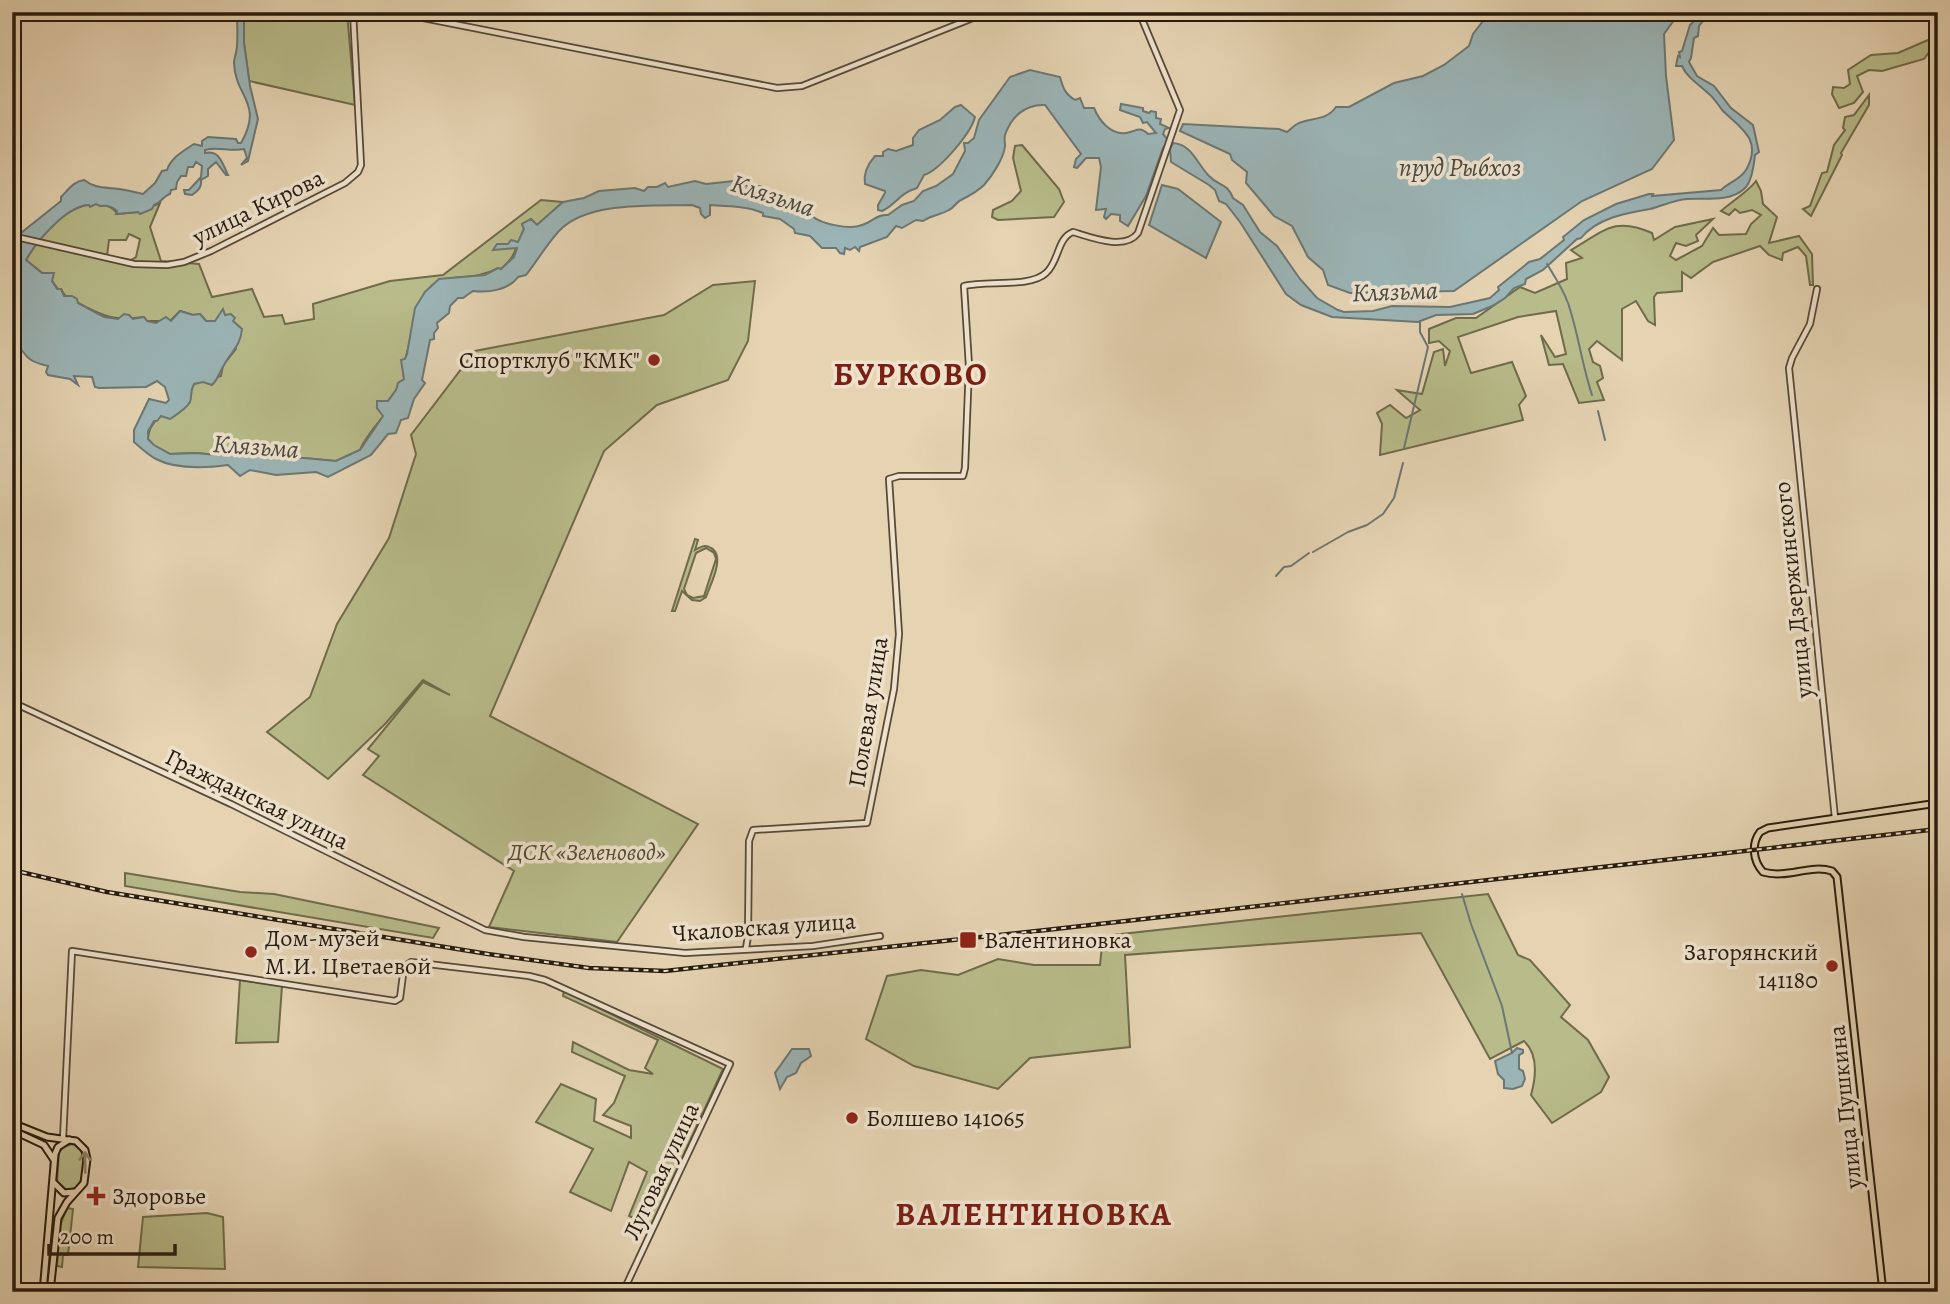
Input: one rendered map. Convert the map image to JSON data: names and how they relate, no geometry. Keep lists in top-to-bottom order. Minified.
{"streets":{"main road":["улица Пушкина"],"street":["улица Кирова","улица Дзержинского","Полевая улица","Гражданская улица","Чкаловская улица","Луговая улица"]},"crossings":[["улица Дзержинского","улица Пушкина"],["Полевая улица","Чкаловская улица"],["Гражданская улица","Чкаловская улица"]],"districts":["БУРКОВО","ВАЛЕНТИНОВКА"],"water":["пруд Рыбхоз","Клязьма"],"parks":["ДСК «Зеленовод»"],"places":{"other":["Спортклуб \"КМК\"","Дом-музей М.И. Цветаевой","Загорянский 141180","Болшево 141065"],"transit":["Валентиновка"],"health":["Здоровье"]},"scale_bar":"200 m"}
